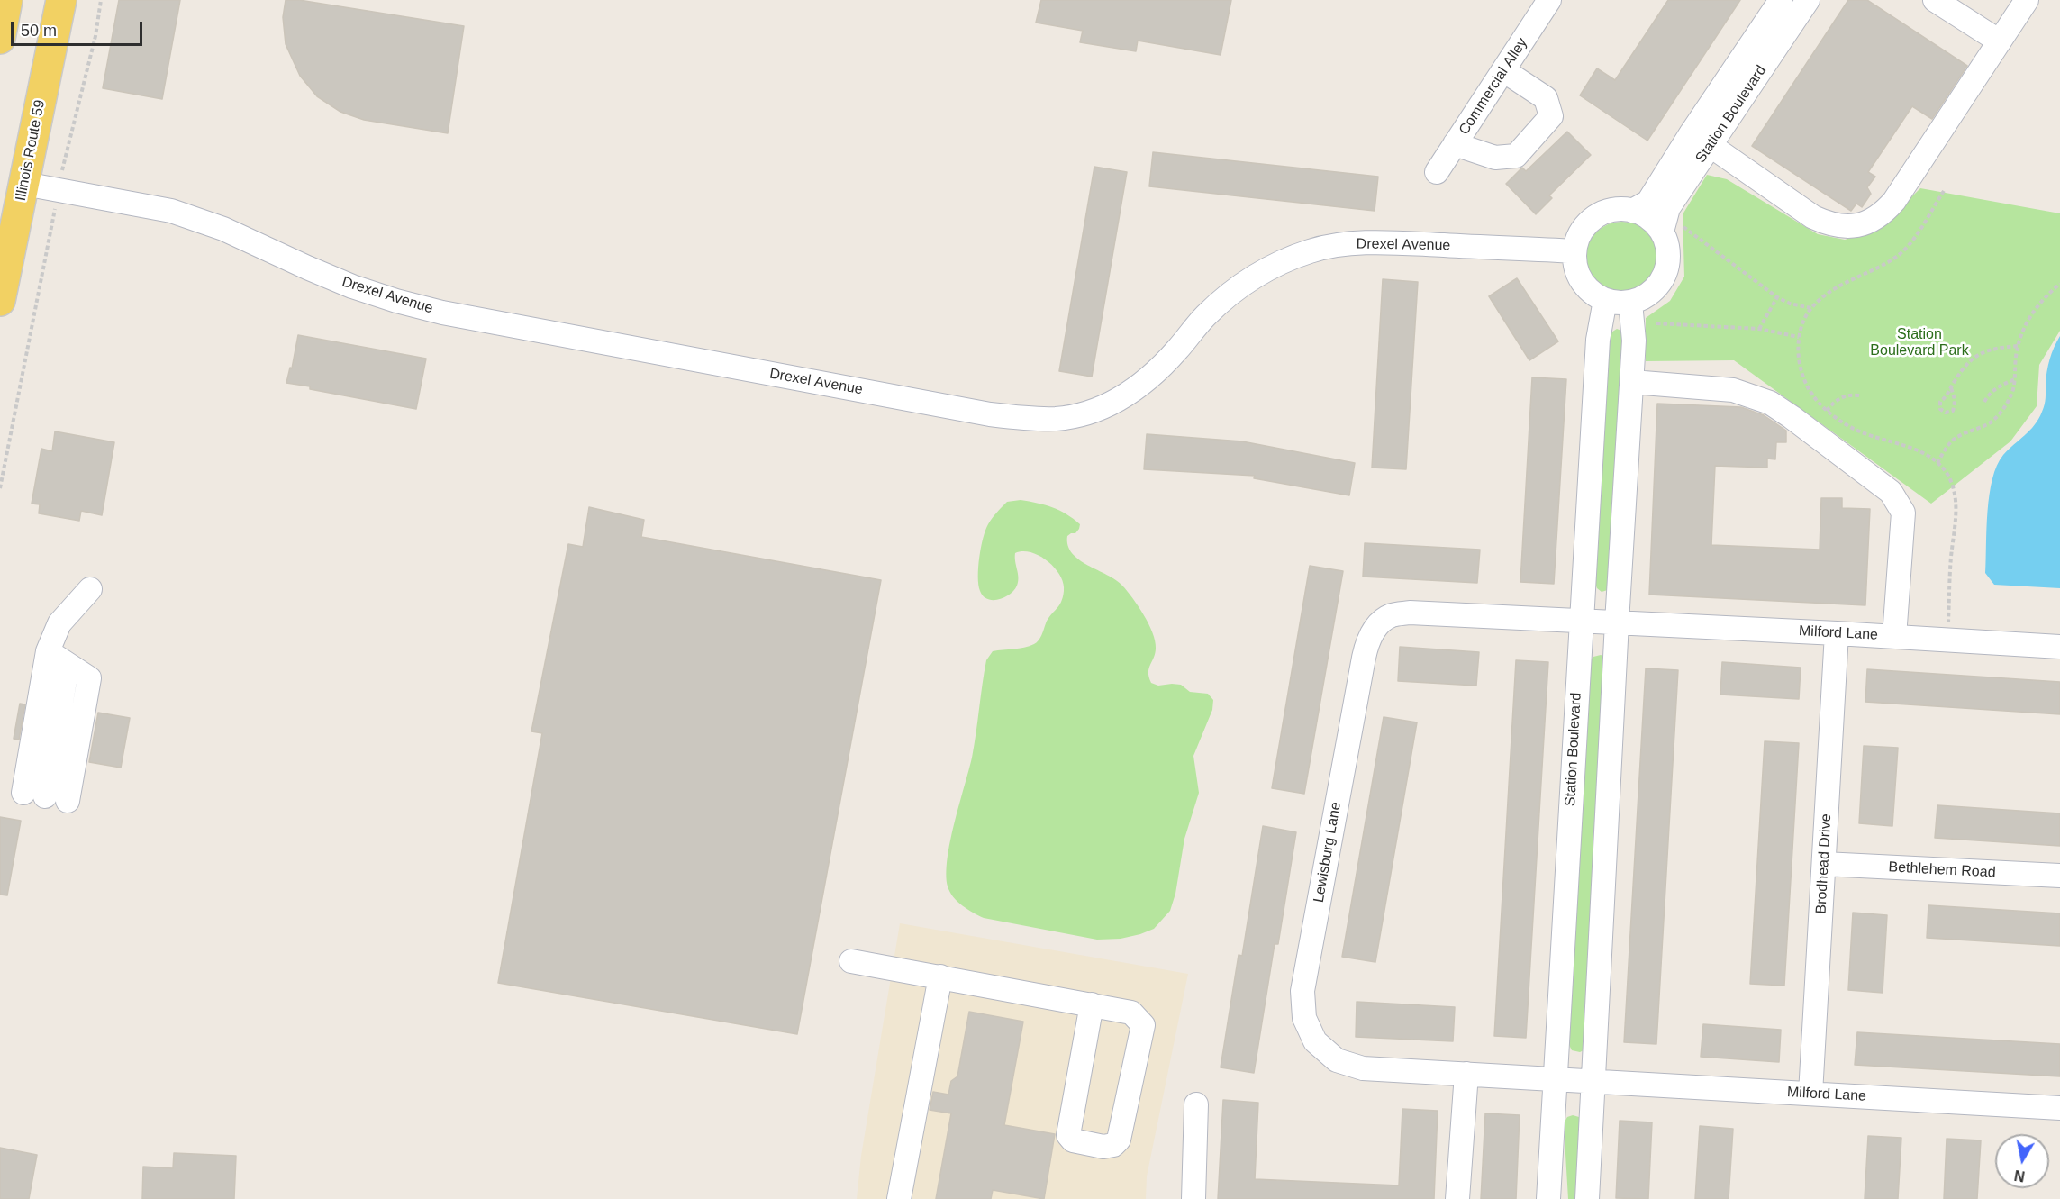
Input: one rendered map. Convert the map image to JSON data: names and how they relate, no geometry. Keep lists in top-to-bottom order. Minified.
{"streets":{"main road":["Illinois Route 59"],"street":["Commercial Alley","Station Boulevard","Drexel Avenue","Milford Lane","Lewisburg Lane","Brodhead Drive","Bethlehem Road"]},"crossings":[["Station Boulevard","Drexel Avenue"],["Station Boulevard","Milford Lane"],["Station Boulevard","Lewisburg Lane"],["Illinois Route 59","Drexel Avenue"],["Milford Lane","Lewisburg Lane"],["Milford Lane","Brodhead Drive"],["Brodhead Drive","Bethlehem Road"]],"parks":["Station Boulevard Park"],"scale_bar":"50 m","north":"bottom"}
